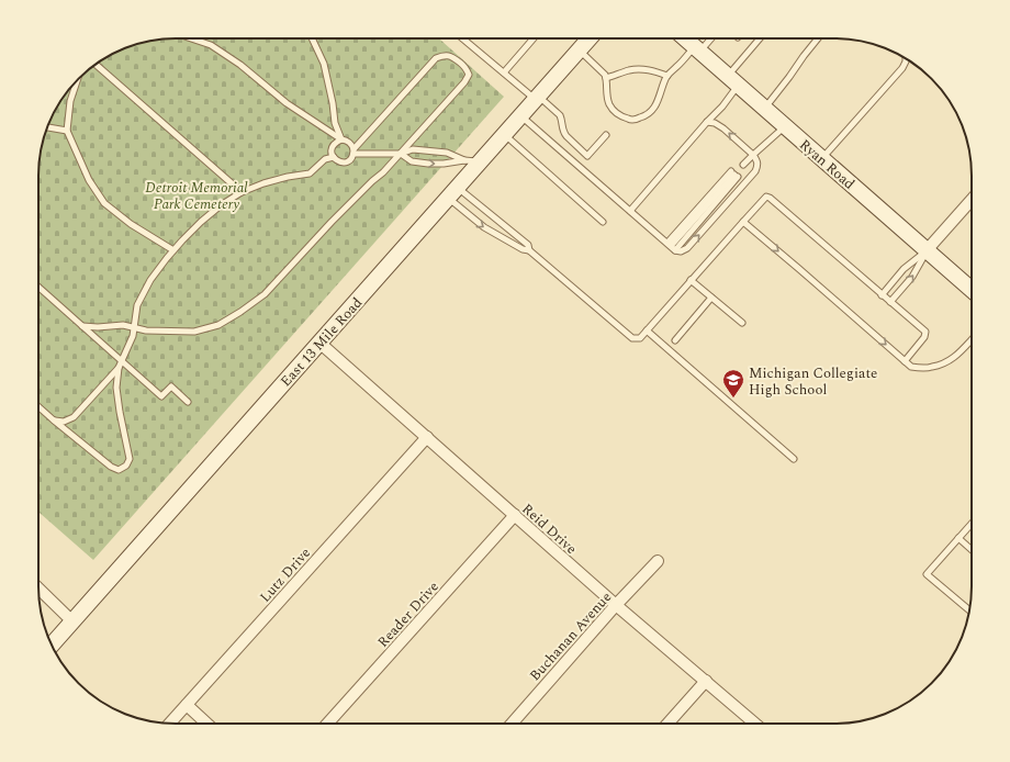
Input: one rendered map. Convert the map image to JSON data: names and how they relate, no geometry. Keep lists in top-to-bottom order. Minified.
{"streets":{"main road":["Ryan Road","East 13 Mile Road"],"street":["Reid Drive","Lutz Drive","Reader Drive","Buchanan Avenue"]},"crossings":[["East 13 Mile Road","Reid Drive"],["Reid Drive","Lutz Drive"],["Reid Drive","Reader Drive"],["Reid Drive","Buchanan Avenue"]],"parks":["Detroit Memorial Park Cemetery"],"places":{"school or university":["Michigan Collegiate High School"]}}
